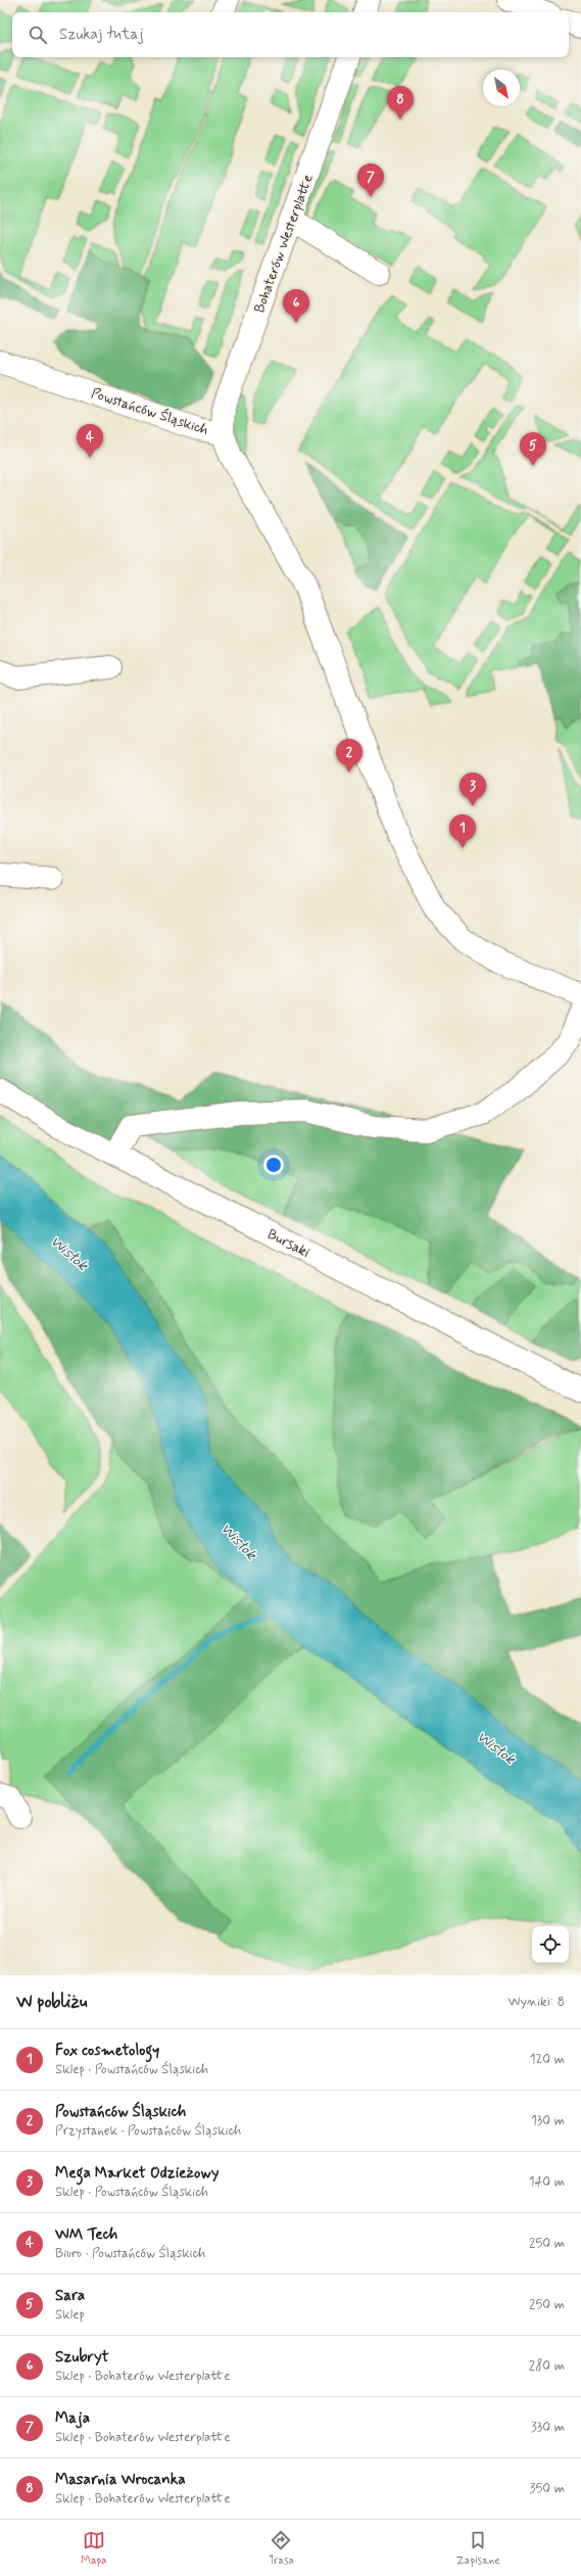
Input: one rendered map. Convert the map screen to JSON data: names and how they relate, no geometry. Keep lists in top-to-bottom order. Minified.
{"streets":{"street":["Bohaterów Westerplatte","Powstańców Śląskich","Bursaki"]},"crossings":[["Bohaterów Westerplatte","Powstańców Śląskich"]],"water":["Wisłok"],"north":"bottom right","page":{"search":"Szukaj tutaj","pins":["8","7","6","4","5","2","3","1"],"heading":["W pobliżu","Wyniki: 8"],"list":[{"mark":"1","name":"Fox cosmetology","note":"Sklep · Powstańców Śląskich","value":"120 m"},{"mark":"2","name":"Powstańców Śląskich","note":"Przystanek · Powstańców Śląskich","value":"130 m"},{"mark":"3","name":"Mega Market Odzieżowy","note":"Sklep · Powstańców Śląskich","value":"140 m"},{"mark":"4","name":"WM Tech","note":"Biuro · Powstańców Śląskich","value":"250 m"},{"mark":"5","name":"Sara","note":"Sklep","value":"250 m"},{"mark":"6","name":"Szubryt","note":"Sklep · Bohaterów Westerplatte","value":"280 m"},{"mark":"7","name":"Maja","note":"Sklep · Bohaterów Westerplatte","value":"330 m"},{"mark":"8","name":"Masarnia Wrocanka","note":"Sklep · Bohaterów Westerplatte","value":"350 m"}],"nav":["Mapa","Trasa","Zapisane"]}}
